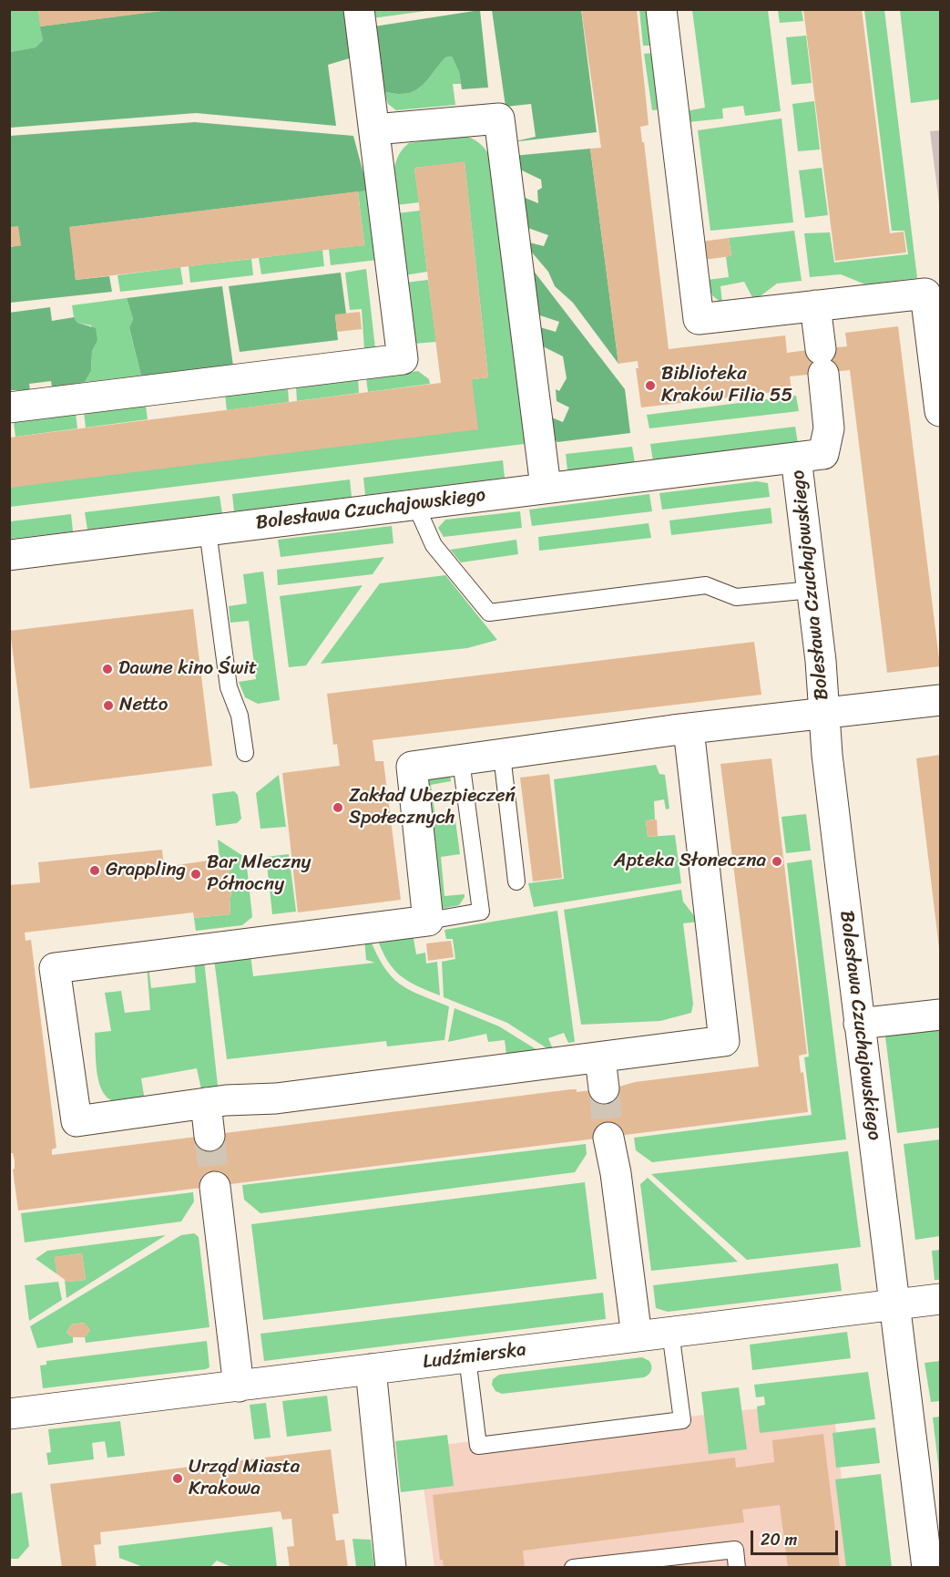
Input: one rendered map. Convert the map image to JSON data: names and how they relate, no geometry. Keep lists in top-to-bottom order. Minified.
{"streets":{"street":["Bolesława Czuchajowskiego","Ludźmierska"]},"crossings":[["Bolesława Czuchajowskiego","Ludźmierska"]],"places":["Biblioteka Kraków Filia 55","Dawne kino Świt","Netto","Zakład Ubezpieczeń Społecznych","Apteka Słoneczna","Grappling","Bar Mleczny Północny","Urząd Miasta Krakowa"],"scale_bar":"20 m"}
